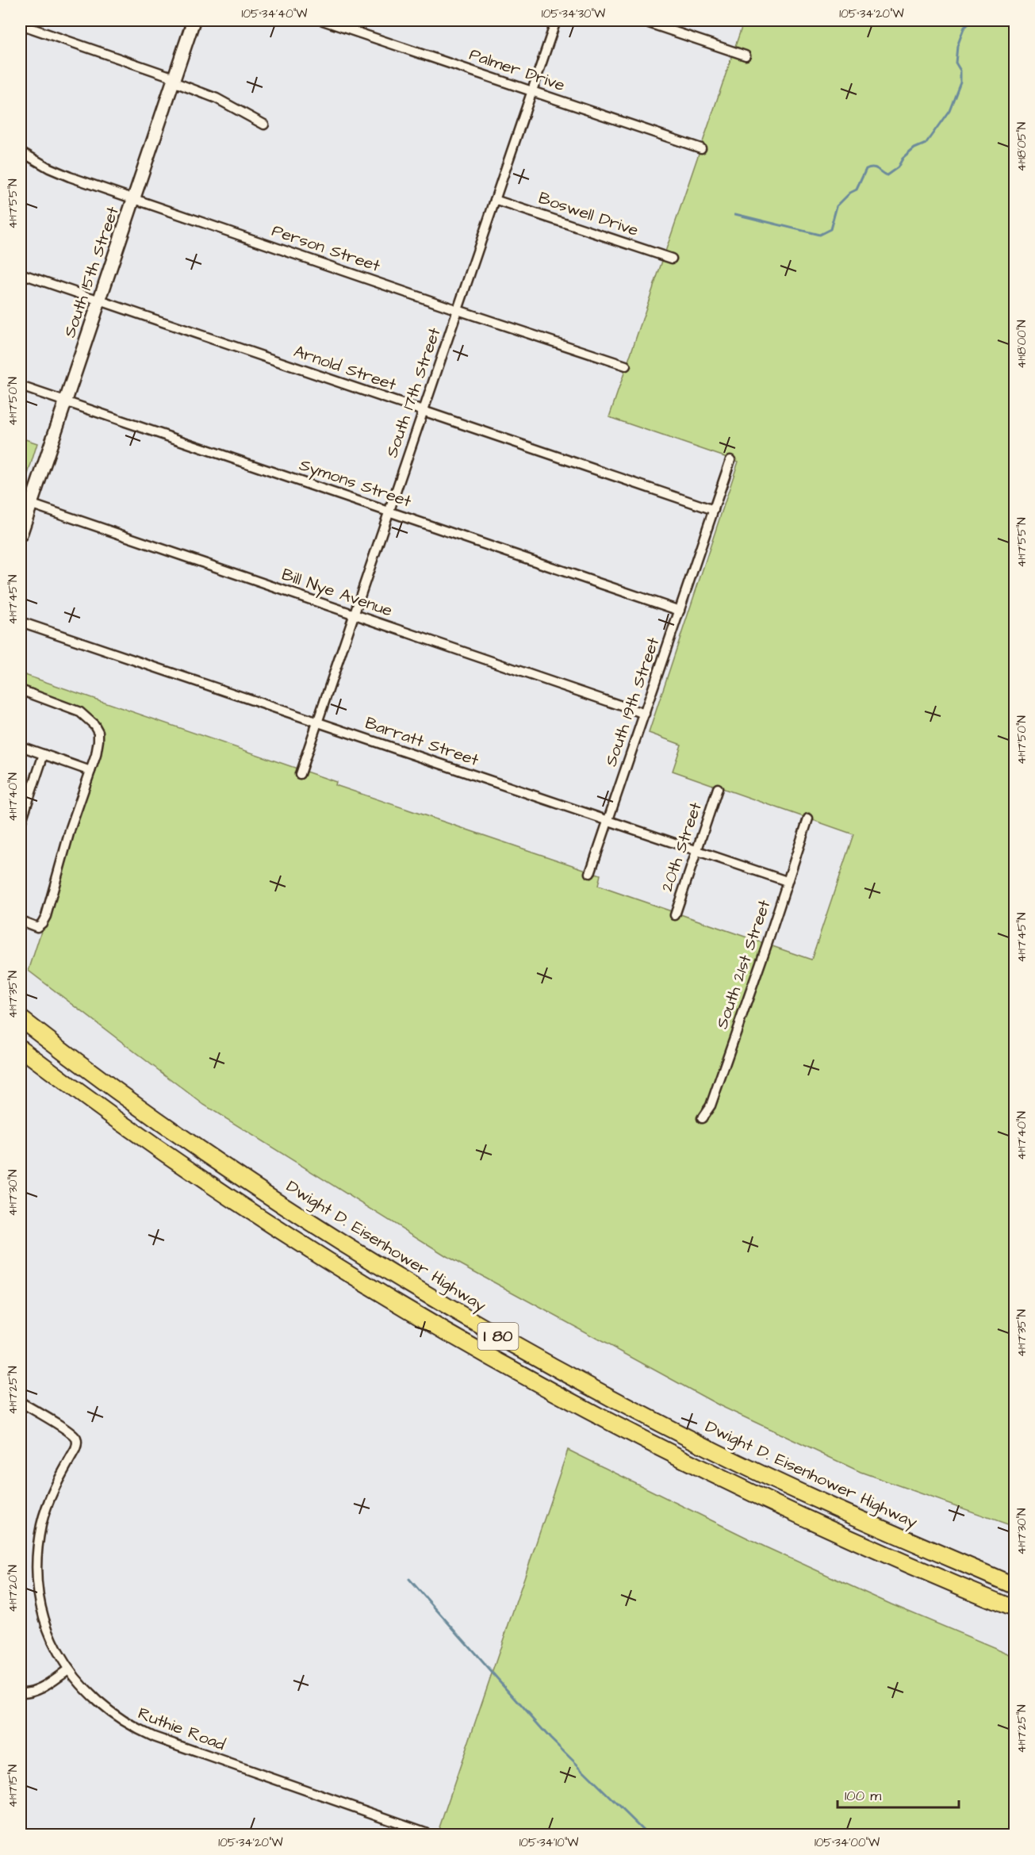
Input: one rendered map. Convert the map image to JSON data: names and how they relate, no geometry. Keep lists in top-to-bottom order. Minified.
{"streets":{"highway":["Dwight D. Eisenhower Highway","I 80"],"main road":["South 15th Street"],"street":["Palmer Drive","Boswell Drive","Person Street","Arnold Street","South 17th Street","Symons Street","Bill Nye Avenue","South 19th Street","Barratt Street","20th Street","South 21st Street","Ruthie Road"]},"crossings":[["Palmer Drive","South 17th Street"],["Boswell Drive","South 17th Street"],["Person Street","South 15th Street"],["Person Street","South 17th Street"],["South 15th Street","Arnold Street"],["South 15th Street","Symons Street"],["South 15th Street","Bill Nye Avenue"],["Arnold Street","South 17th Street"],["Arnold Street","South 19th Street"],["South 17th Street","Symons Street"],["South 17th Street","Bill Nye Avenue"],["South 17th Street","Barratt Street"],["Symons Street","South 19th Street"],["Bill Nye Avenue","South 19th Street"],["South 19th Street","Barratt Street"],["Barratt Street","20th Street"],["Barratt Street","South 21st Street"]],"scale_bar":"100 m","coordinates":["105°34'40\"W","105°34'30\"W","105°34'20\"W","41°18'05\"N","41°17'55\"N","41°18'00\"N","41°17'50\"N","41°17'45\"N","41°17'40\"N","41°17'35\"N","41°17'30\"N","41°17'25\"N","41°17'20\"N","41°17'15\"N","105°34'10\"W","105°34'00\"W"]}
